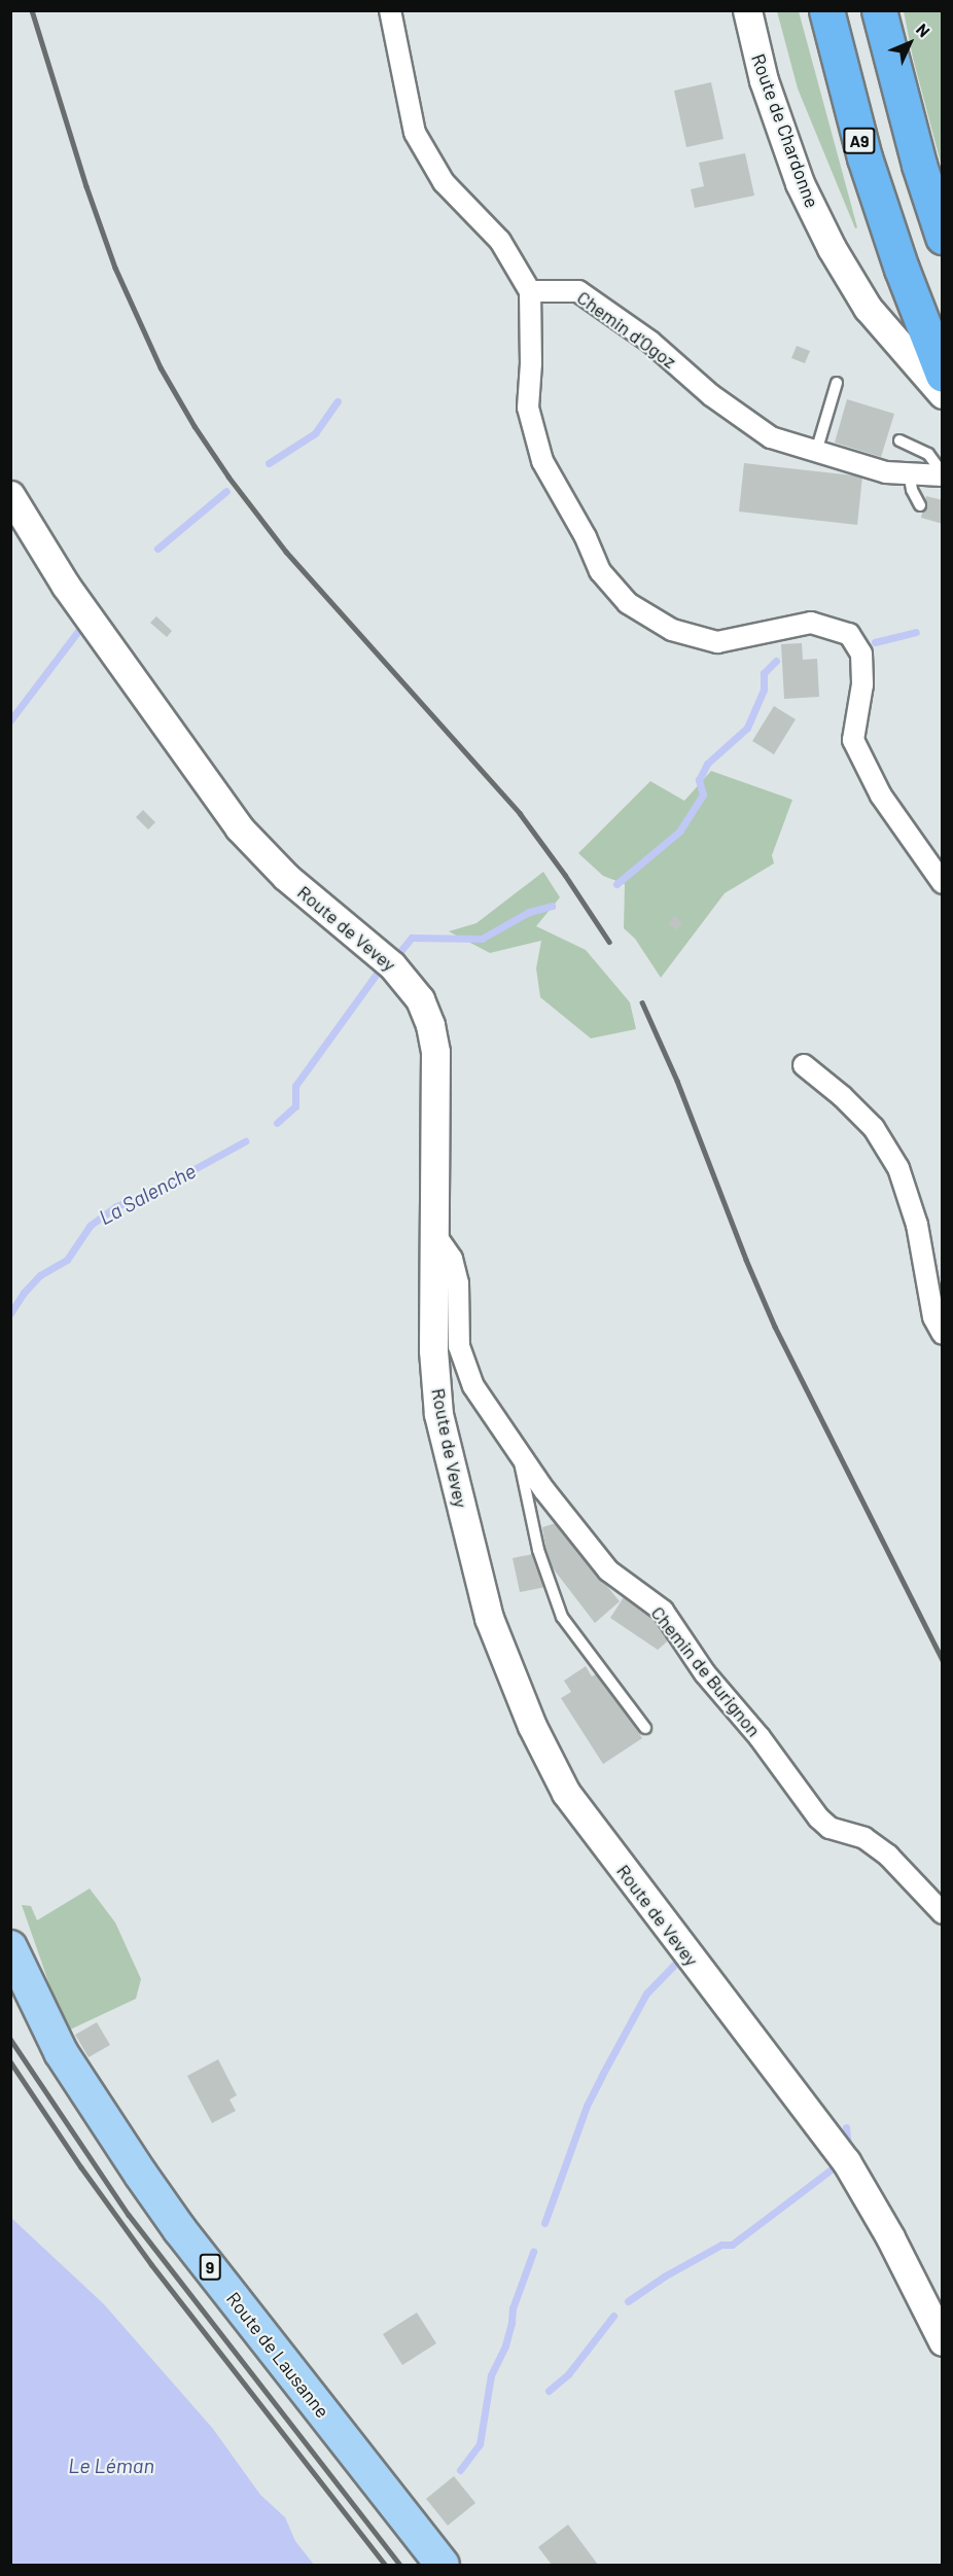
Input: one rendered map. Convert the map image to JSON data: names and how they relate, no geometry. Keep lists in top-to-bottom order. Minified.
{"streets":{"highway":["A9"],"main road":["Route de Chardonne","Route de Vevey","9","Route de Lausanne"],"street":["Chemin d'Ogoz","Chemin de Burignon"]},"crossings":[["Route de Vevey","Chemin de Burignon"]],"water":["La Salenche","Le Léman"],"north":"top right"}
